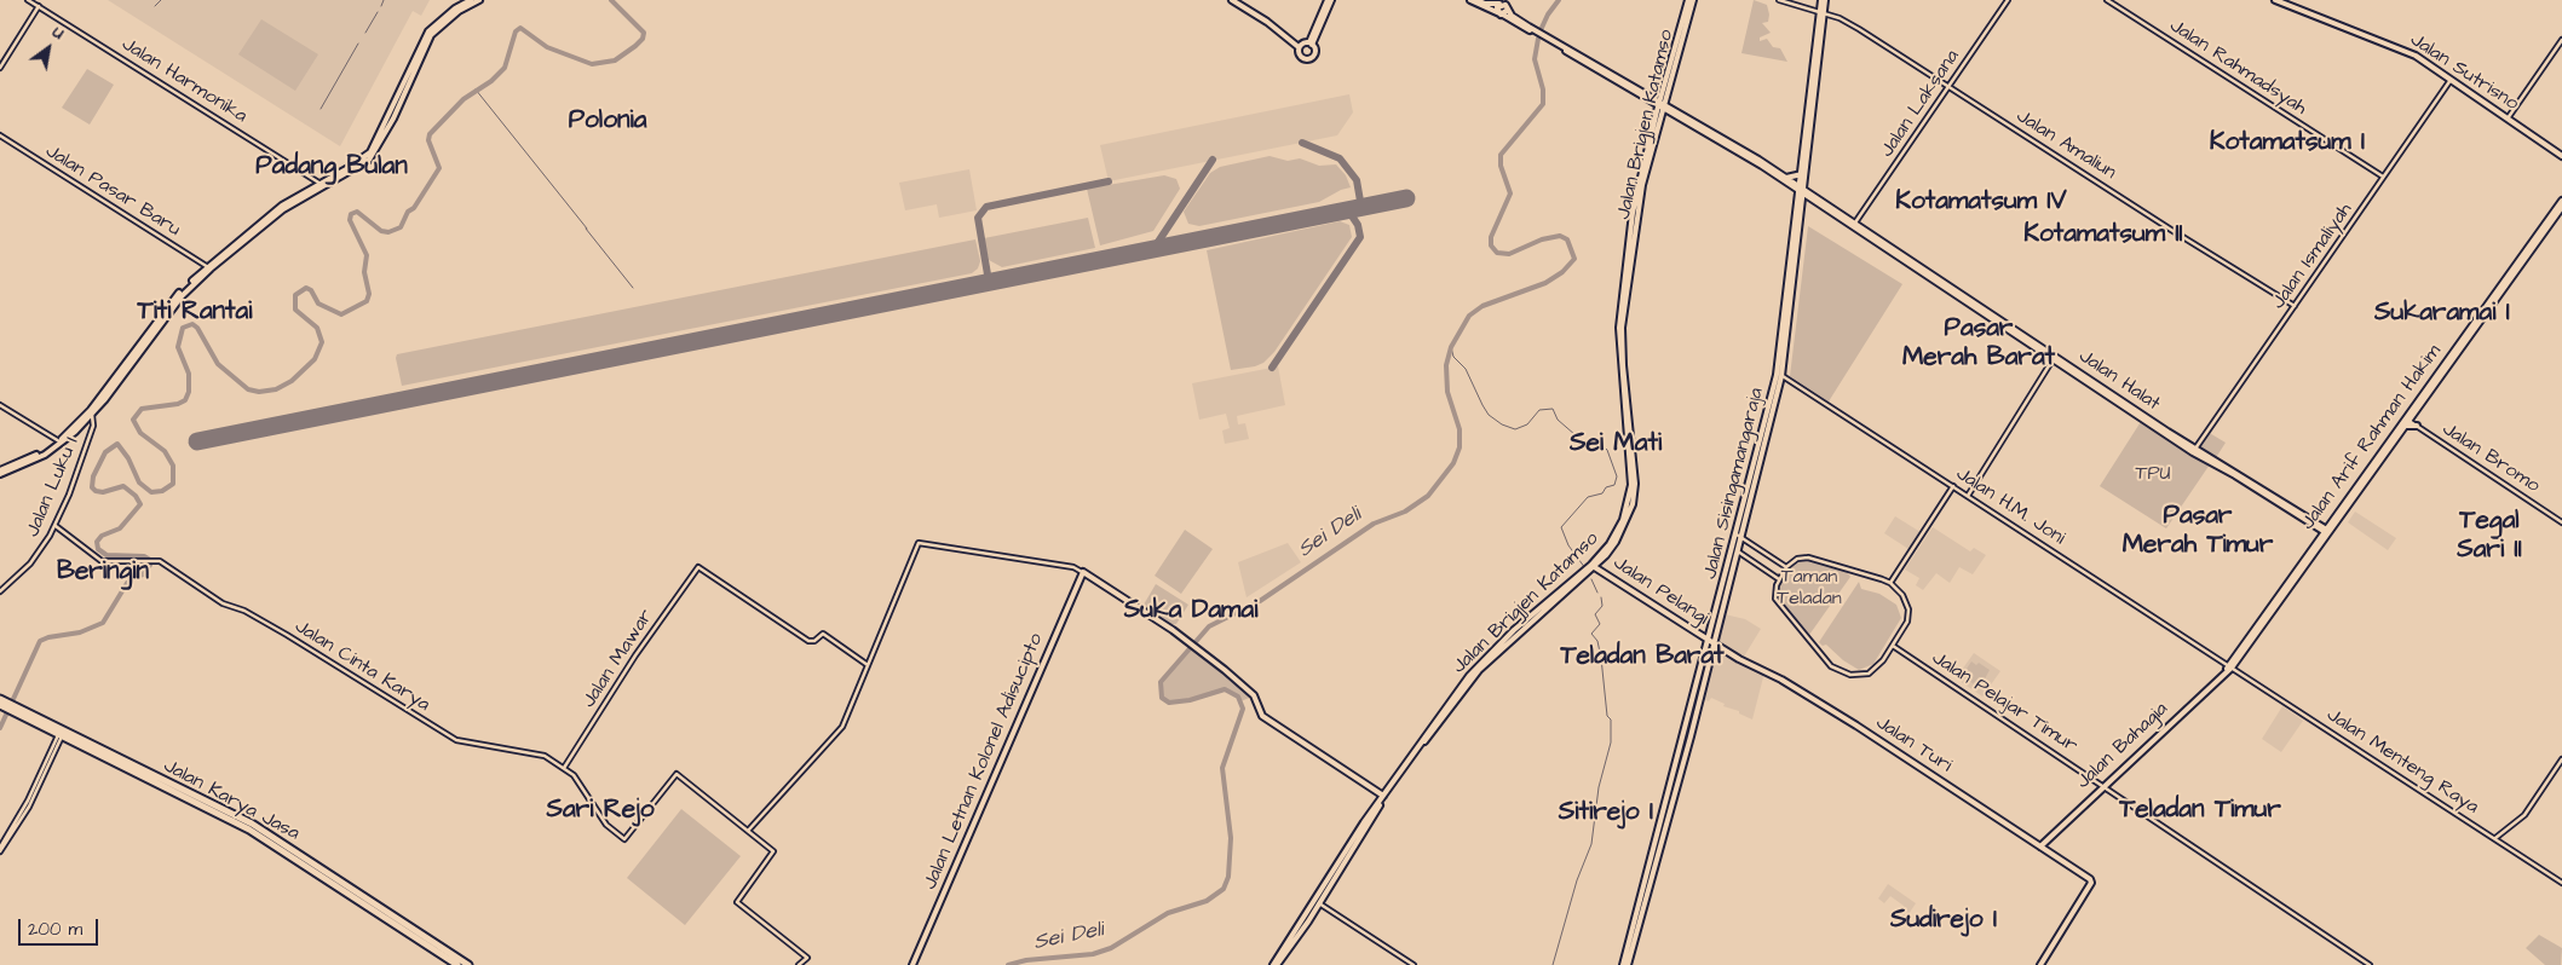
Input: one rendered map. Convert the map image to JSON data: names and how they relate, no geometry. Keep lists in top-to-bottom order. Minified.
{"streets":{"highway":["Jalan Karya Jasa"],"main road":["Jalan Sutrisno","Jalan Brigjen Katamso","Jalan Halat","Jalan Arif Rahman Hakim","Jalan Sisingamangaraja","Jalan Pelangi","Jalan Turi","Jalan Bahagia","Jalan Letnan Kolonel Adisucipto"],"street":["Jalan Rahmadsyah","Jalan Harmonika","Jalan Laksana","Jalan Amaliun","Jalan Pasar Baru","Jalan Ismaliyah","Jalan Bromo","Jalan Luku I","Jalan H.M. Joni","Jalan Mawar","Jalan Cinta Karya","Jalan Pelajar Timur","Jalan Menteng Raya"]},"crossings":[["Jalan Rahmadsyah","Jalan Ismaliyah"],["Jalan Sutrisno","Jalan Ismaliyah"],["Jalan Laksana","Jalan Amaliun"],["Jalan Laksana","Jalan Halat"],["Jalan Brigjen Katamso","Jalan Pelangi"],["Jalan Amaliun","Jalan Ismaliyah"],["Jalan Amaliun","Jalan Sisingamangaraja"],["Jalan Ismaliyah","Jalan Halat"],["Jalan Halat","Jalan Arif Rahman Hakim"],["Jalan Halat","Jalan Sisingamangaraja"],["Jalan Arif Rahman Hakim","Jalan H.M. Joni"],["Jalan Arif Rahman Hakim","Jalan Bahagia"],["Jalan Arif Rahman Hakim","Jalan Menteng Raya"],["Jalan Sisingamangaraja","Jalan H.M. Joni"],["Jalan Sisingamangaraja","Jalan Pelangi"],["Jalan Sisingamangaraja","Jalan Turi"],["Jalan Luku I","Jalan Cinta Karya"],["Jalan H.M. Joni","Jalan Bahagia"],["Jalan H.M. Joni","Jalan Menteng Raya"],["Jalan Pelangi","Jalan Turi"],["Jalan Mawar","Jalan Cinta Karya"],["Jalan Pelajar Timur","Jalan Bahagia"],["Jalan Turi","Jalan Bahagia"],["Jalan Bahagia","Jalan Menteng Raya"]],"districts":["Polonia","Kotamatsum I","Padang Bulan","Kotamatsum IV","Kotamatsum II","Titi Rantai","Sukaramai I","Pasar Merah Barat","Sei Mati","Pasar Merah Timur","Tegal Sari II","Beringin","Suka Damai","Teladan Barat","Sari Rejo","Teladan Timur","Sitirejo I","Sudirejo I"],"water":["Sei Deli"],"parks":["TPU","Taman Teladan"],"scale_bar":"200 m","north":"top right"}
